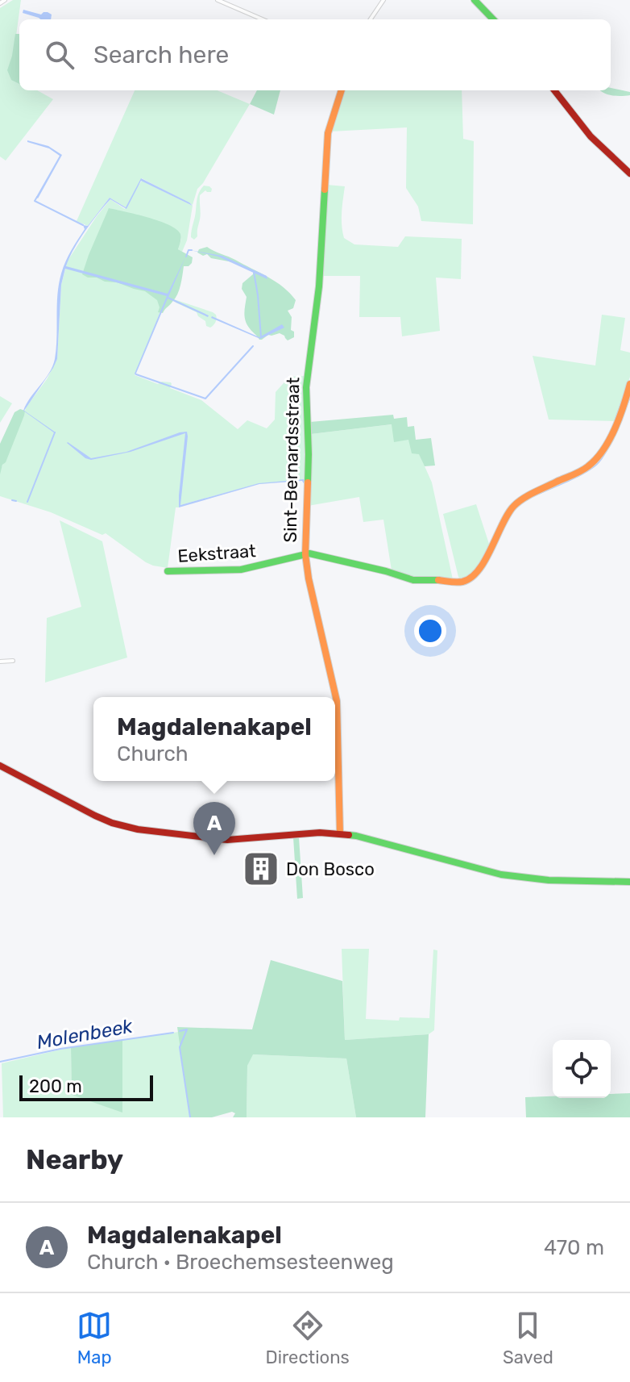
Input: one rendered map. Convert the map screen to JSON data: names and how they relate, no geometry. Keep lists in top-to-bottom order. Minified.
{"streets":{"street":["Sint-Bernardsstraat","Eekstraat"]},"crossings":[["Sint-Bernardsstraat","Eekstraat"]],"water":["Molenbeek"],"places":{"building":["Don Bosco"]},"scale_bar":"200 m","page":{"search":"Search here","popup":["Magdalenakapel","Church"],"pins":"A","scale":"200 m","heading":"Nearby","list":[{"mark":"A","name":"Magdalenakapel","note":"Church · Broechemsesteenweg","value":"470 m"}],"nav":["Map","Directions","Saved"]}}
